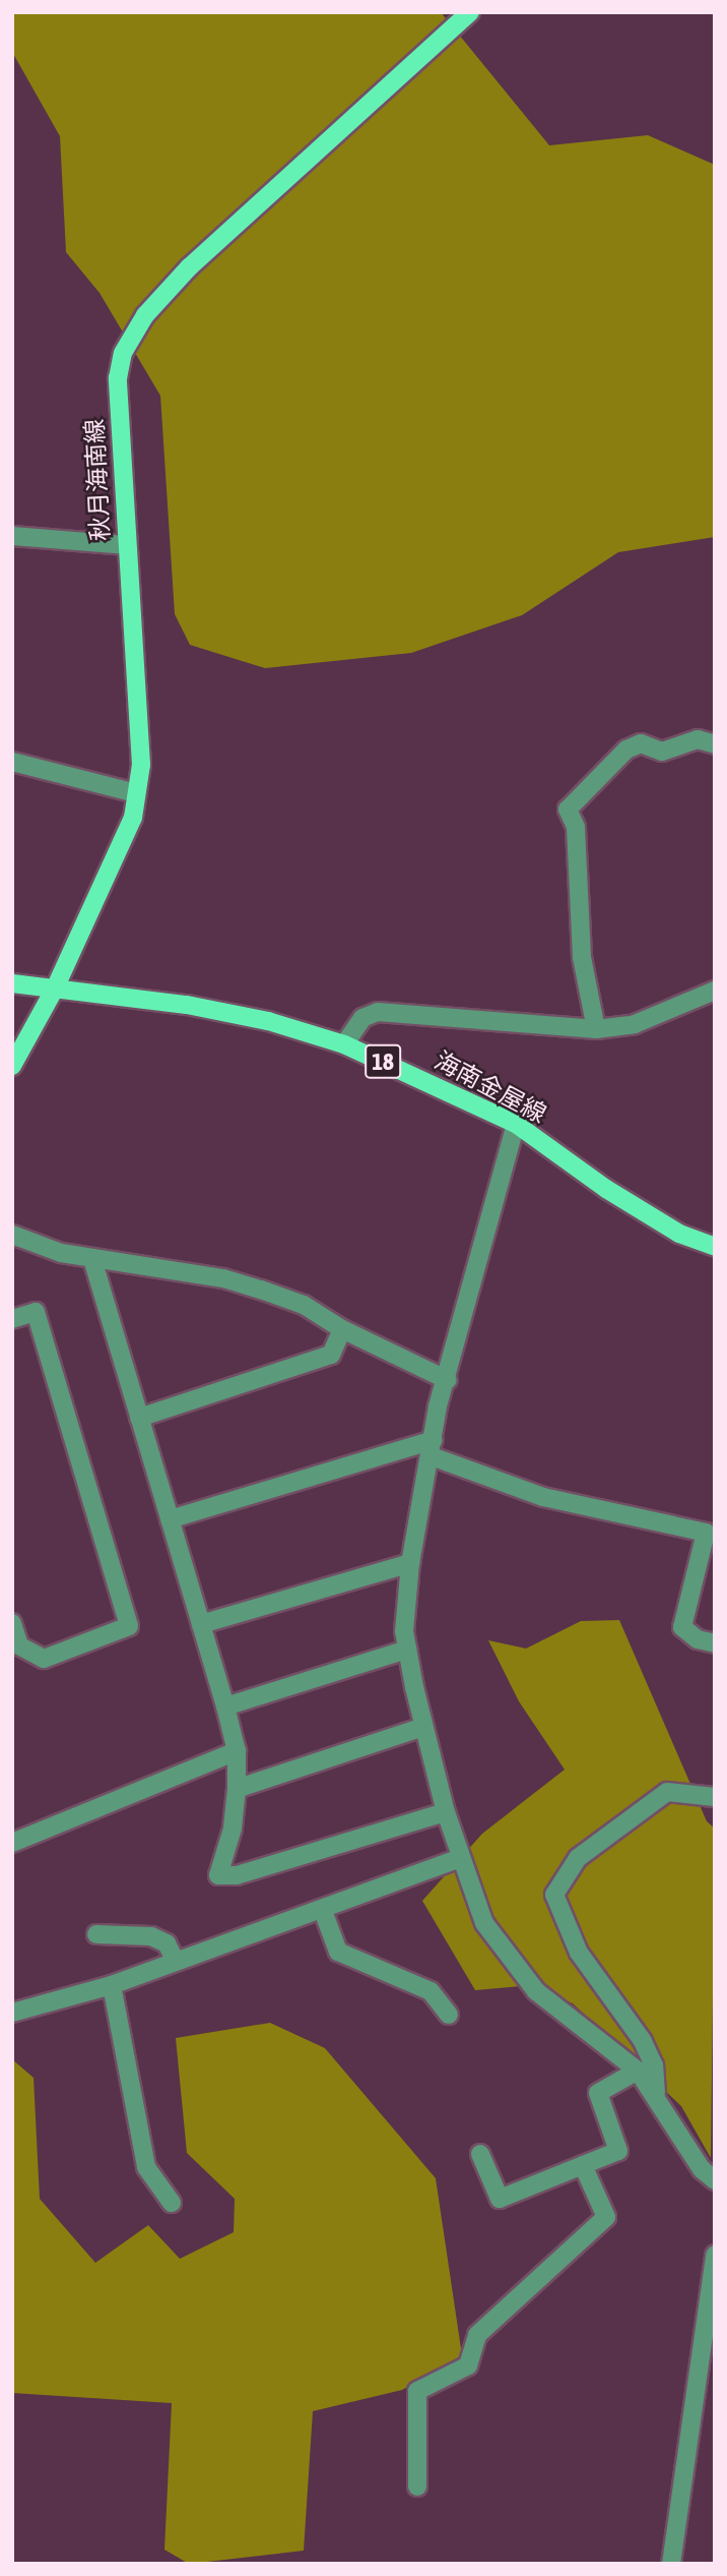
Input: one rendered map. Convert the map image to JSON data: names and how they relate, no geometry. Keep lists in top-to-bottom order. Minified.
{"streets":{"main road":["秋月海南線","18","海南金屋線"]},"crossings":[["秋月海南線","海南金屋線"]]}
